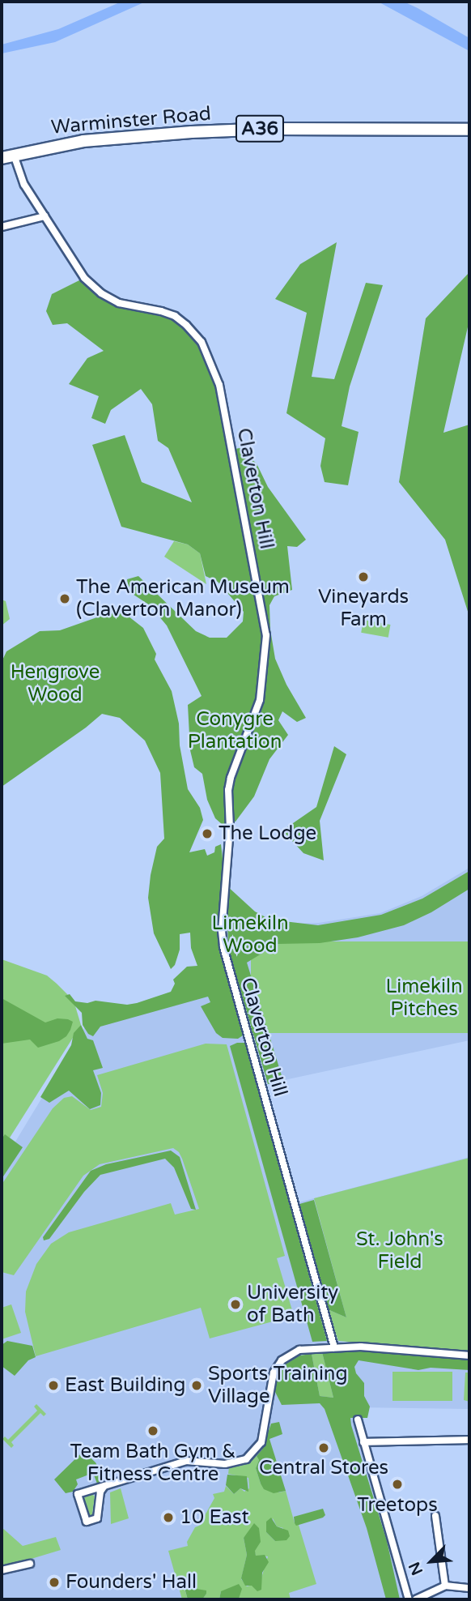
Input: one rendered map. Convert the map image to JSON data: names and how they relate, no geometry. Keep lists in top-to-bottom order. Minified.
{"streets":{"highway":["Warminster Road","A36"],"street":["Claverton Hill"]},"crossings":[["Warminster Road","Claverton Hill"]],"parks":["Hengrove Wood","Conygre Plantation","Limekiln Wood","Limekiln Pitches","St. John's Field"],"places":["Vineyards Farm","The American Museum (Claverton Manor)","The Lodge","University of Bath","East Building","Sports Training Village","Team Bath Gym & Fitness Centre","Central Stores","Treetops","10 East","Founders' Hall"],"north":"bottom left"}
